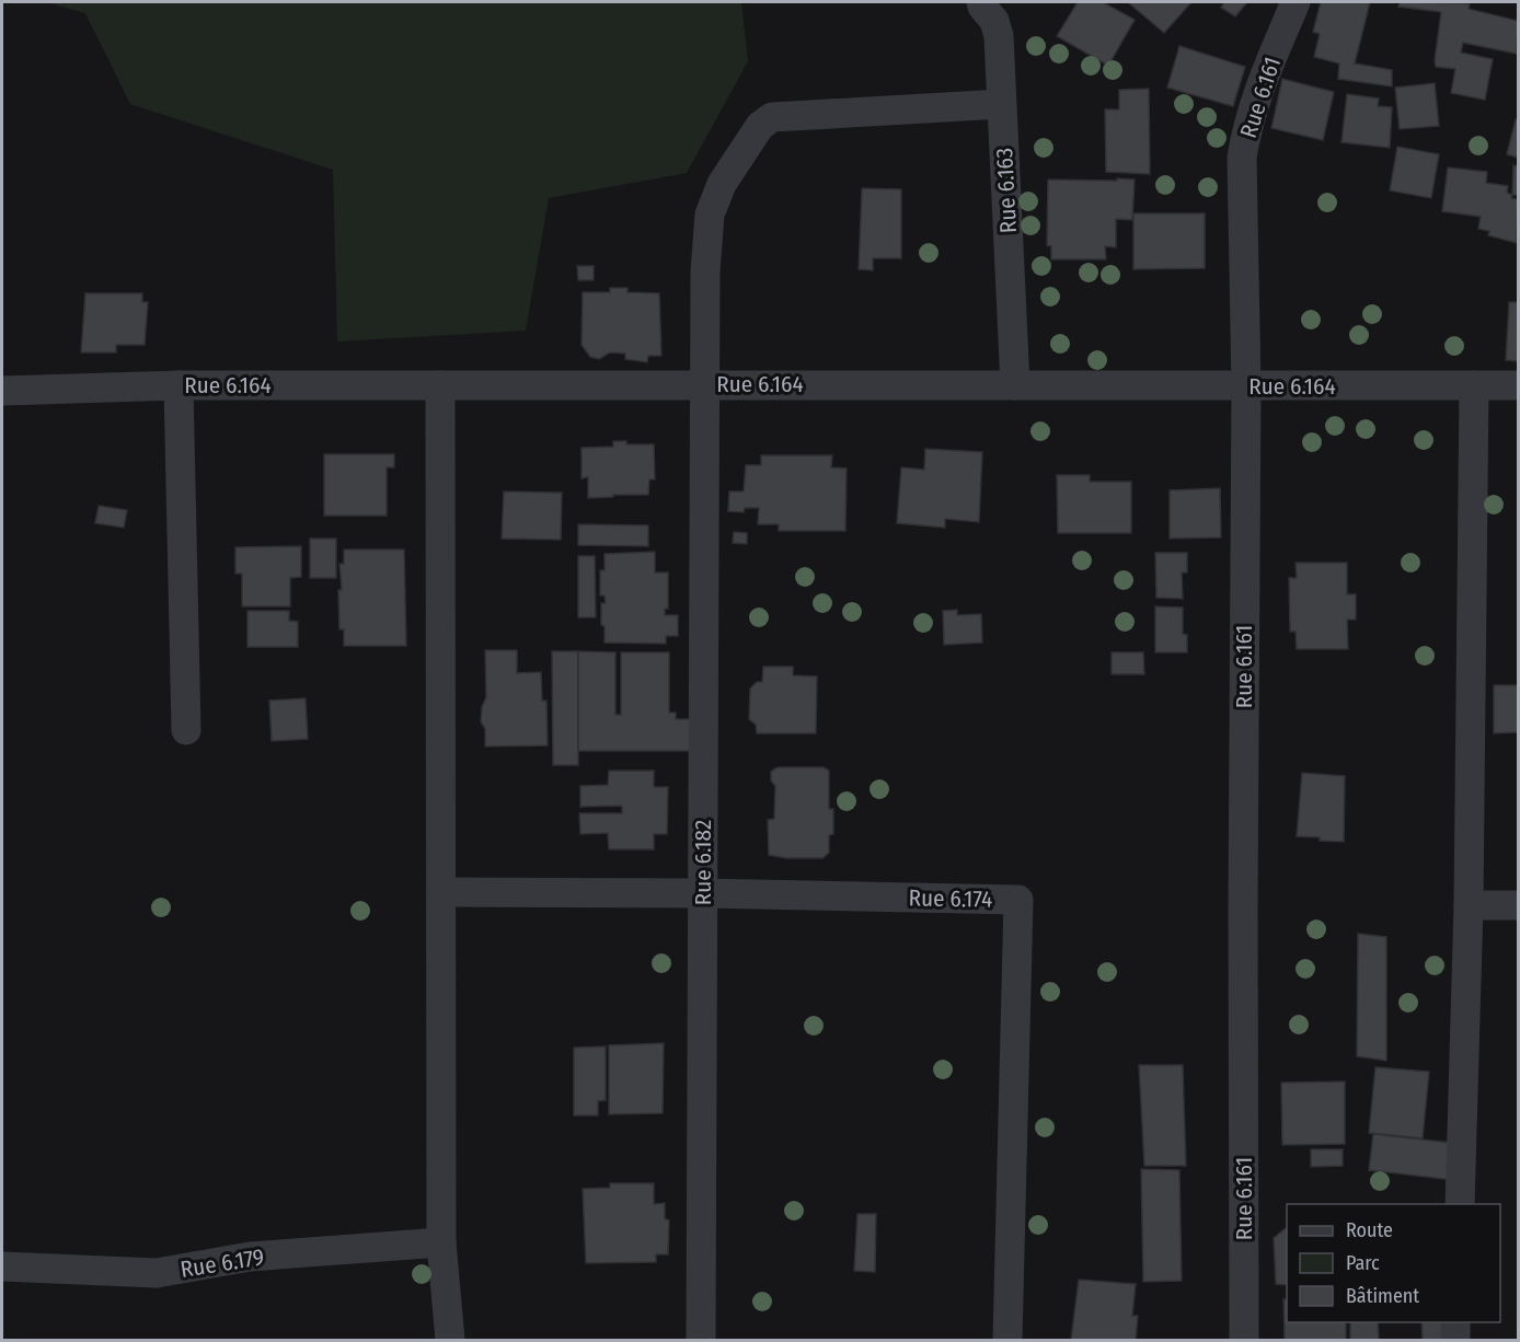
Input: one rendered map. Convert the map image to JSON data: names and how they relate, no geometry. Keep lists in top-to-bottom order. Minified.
{"streets":{"street":["Rue 6.161","Rue 6.163","Rue 6.164","Rue 6.182","Rue 6.174","Rue 6.179"]},"crossings":[["Rue 6.161","Rue 6.164"],["Rue 6.163","Rue 6.164"],["Rue 6.163","Rue 6.182"],["Rue 6.164","Rue 6.182"],["Rue 6.182","Rue 6.174"]],"legend":["Route","Parc","Bâtiment"]}
